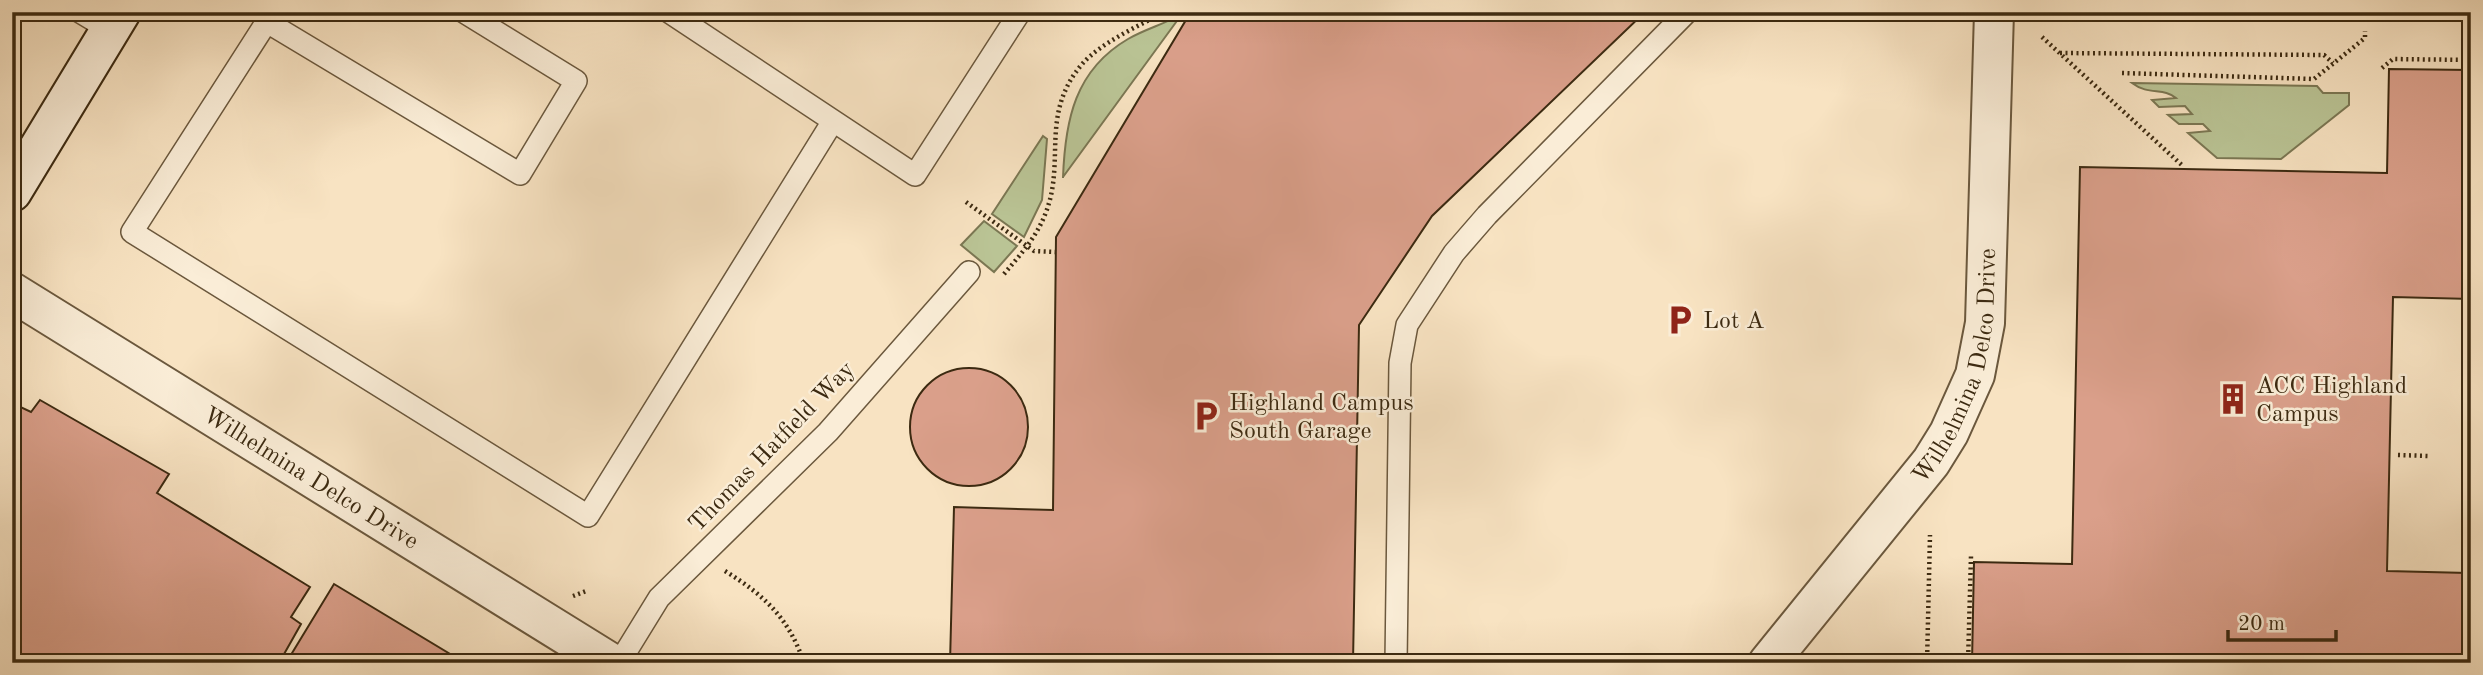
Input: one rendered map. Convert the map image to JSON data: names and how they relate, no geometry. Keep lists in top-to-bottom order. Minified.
{"streets":{"street":["Wilhelmina Delco Drive"],"lane":["Thomas Hatfield Way"]},"places":{"parking":["Lot A","Highland Campus South Garage"],"building":["ACC Highland Campus"]},"scale_bar":"20 m"}
